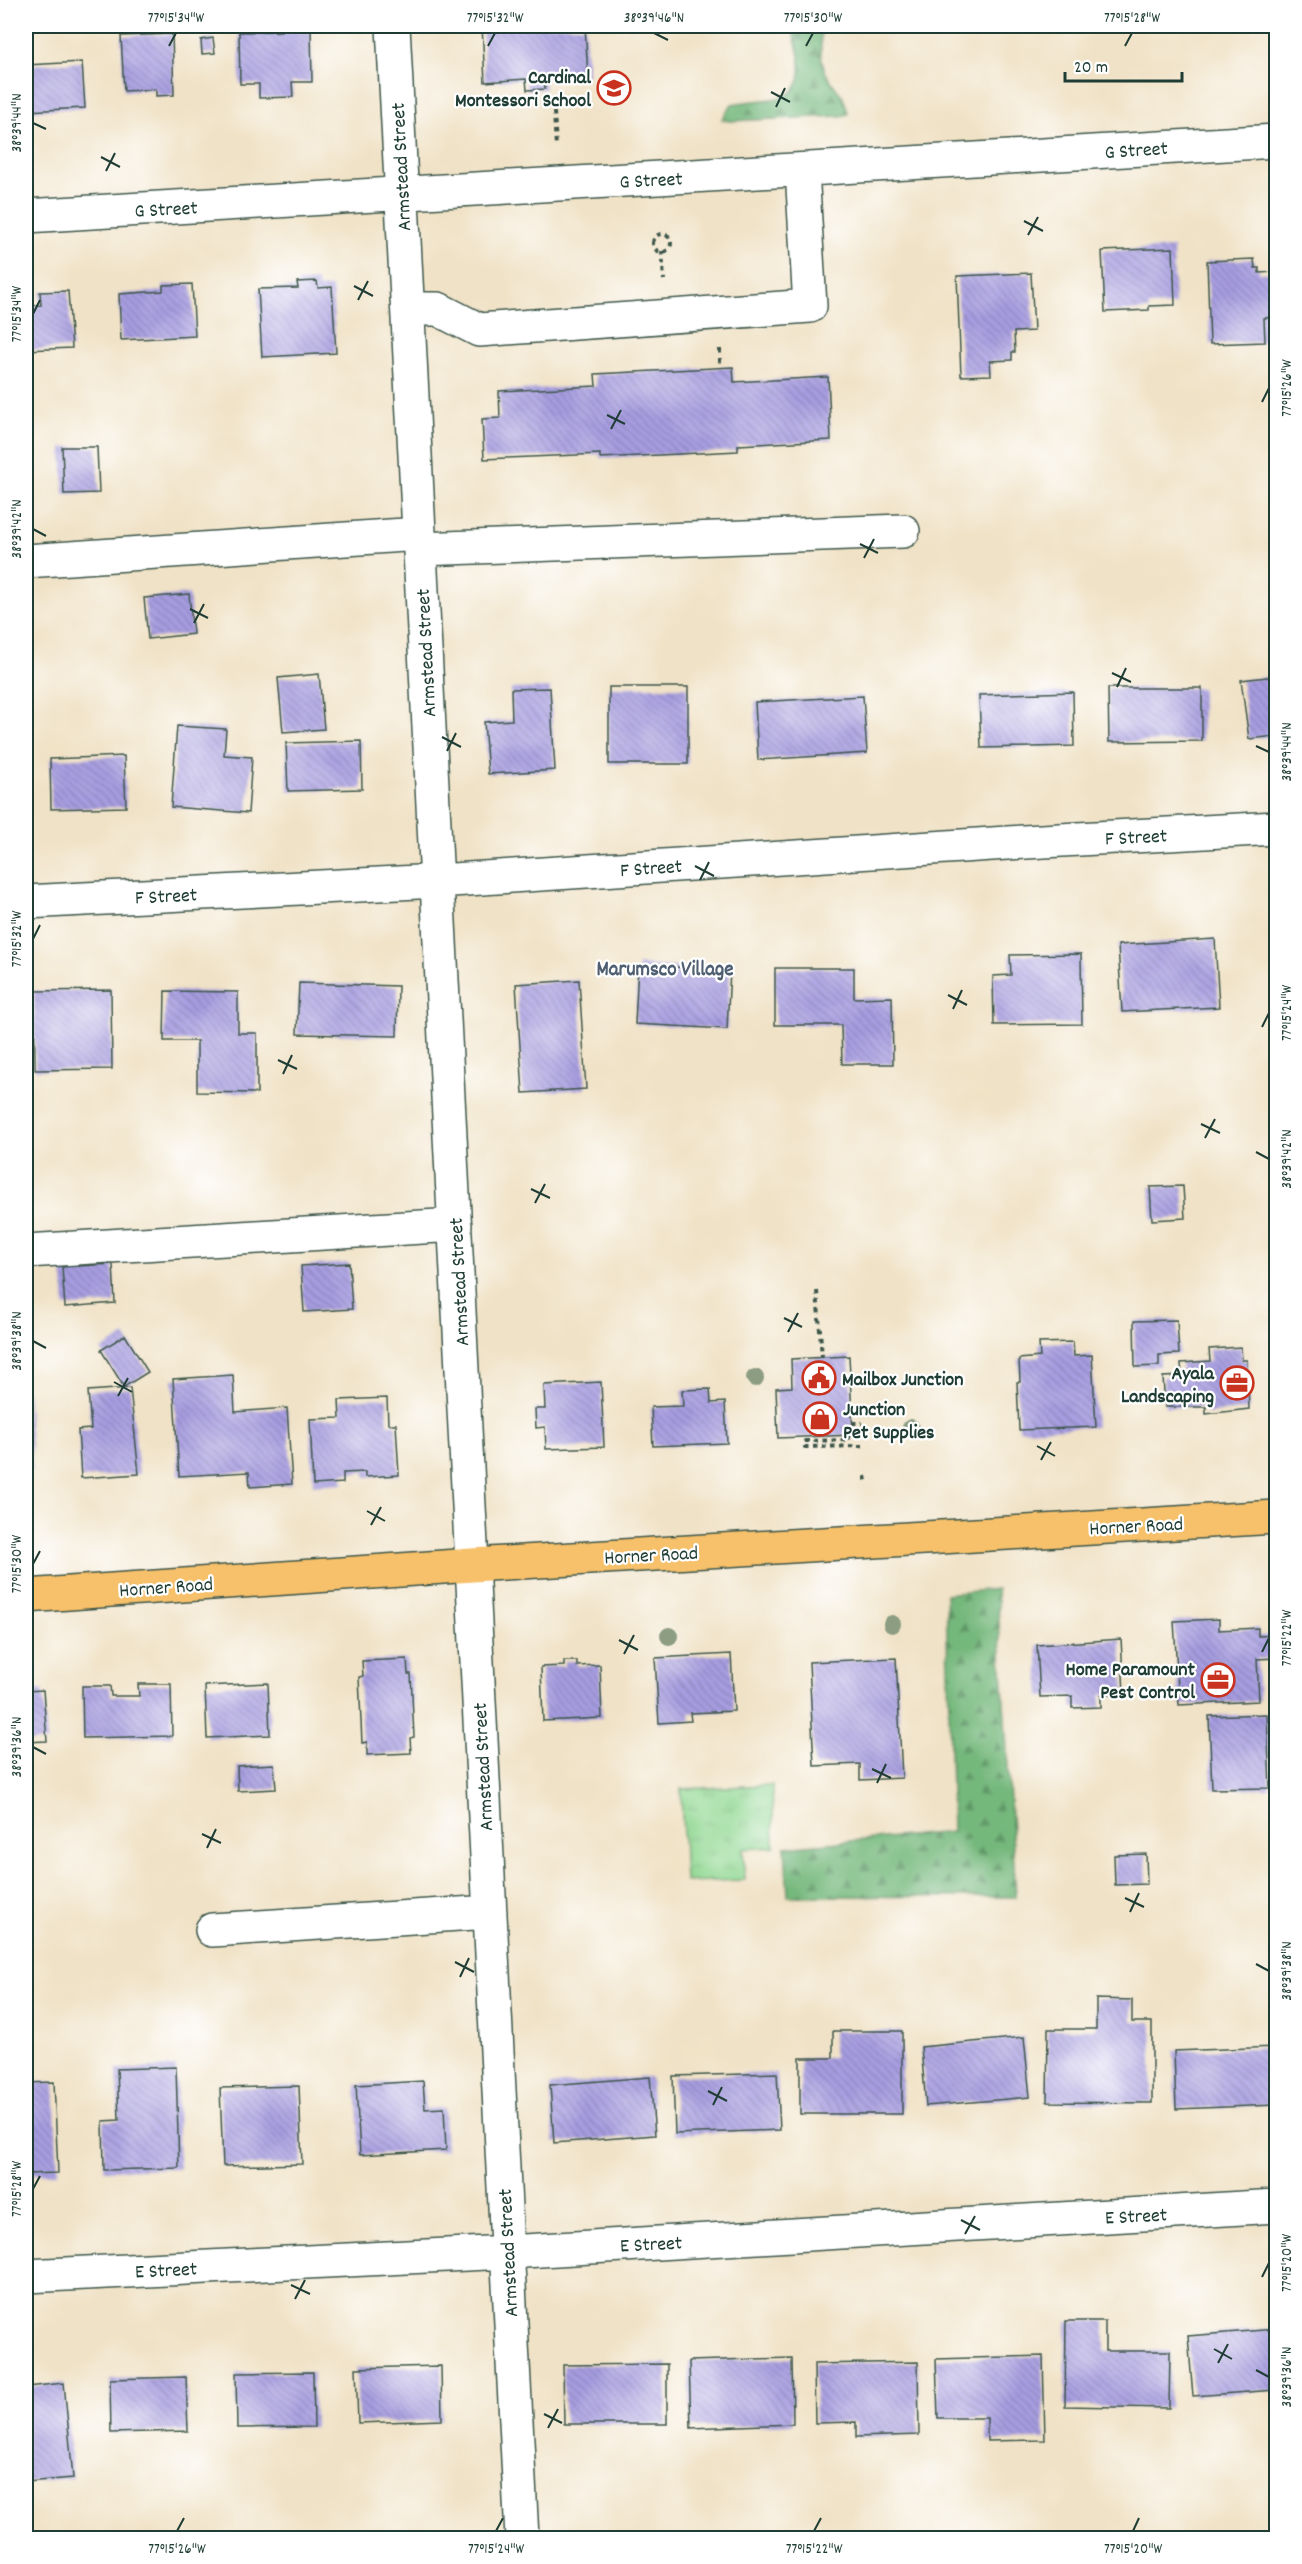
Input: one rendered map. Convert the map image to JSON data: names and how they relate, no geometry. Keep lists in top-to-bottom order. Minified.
{"streets":{"main road":["Horner Road"],"street":["G Street","Armstead Street","F Street","E Street"]},"crossings":[["G Street","Armstead Street"],["Armstead Street","F Street"],["Armstead Street","Horner Road"],["Armstead Street","E Street"]],"districts":["Marumsco Village"],"places":{"school or university":["Cardinal Montessori School"],"public building":["Mailbox Junction"],"office":["Ayala Landscaping","Home Paramount Pest Control"],"shop":["Junction Pet Supplies"]},"scale_bar":"20 m","coordinates":["77°15'34\"W","77°15'32\"W","38°39'46\"N","77°15'30\"W","77°15'28\"W","38°39'44\"N","77°15'26\"W","38°39'42\"N","77°15'24\"W","38°39'38\"N","77°15'22\"W","38°39'36\"N","77°15'20\"W"]}
